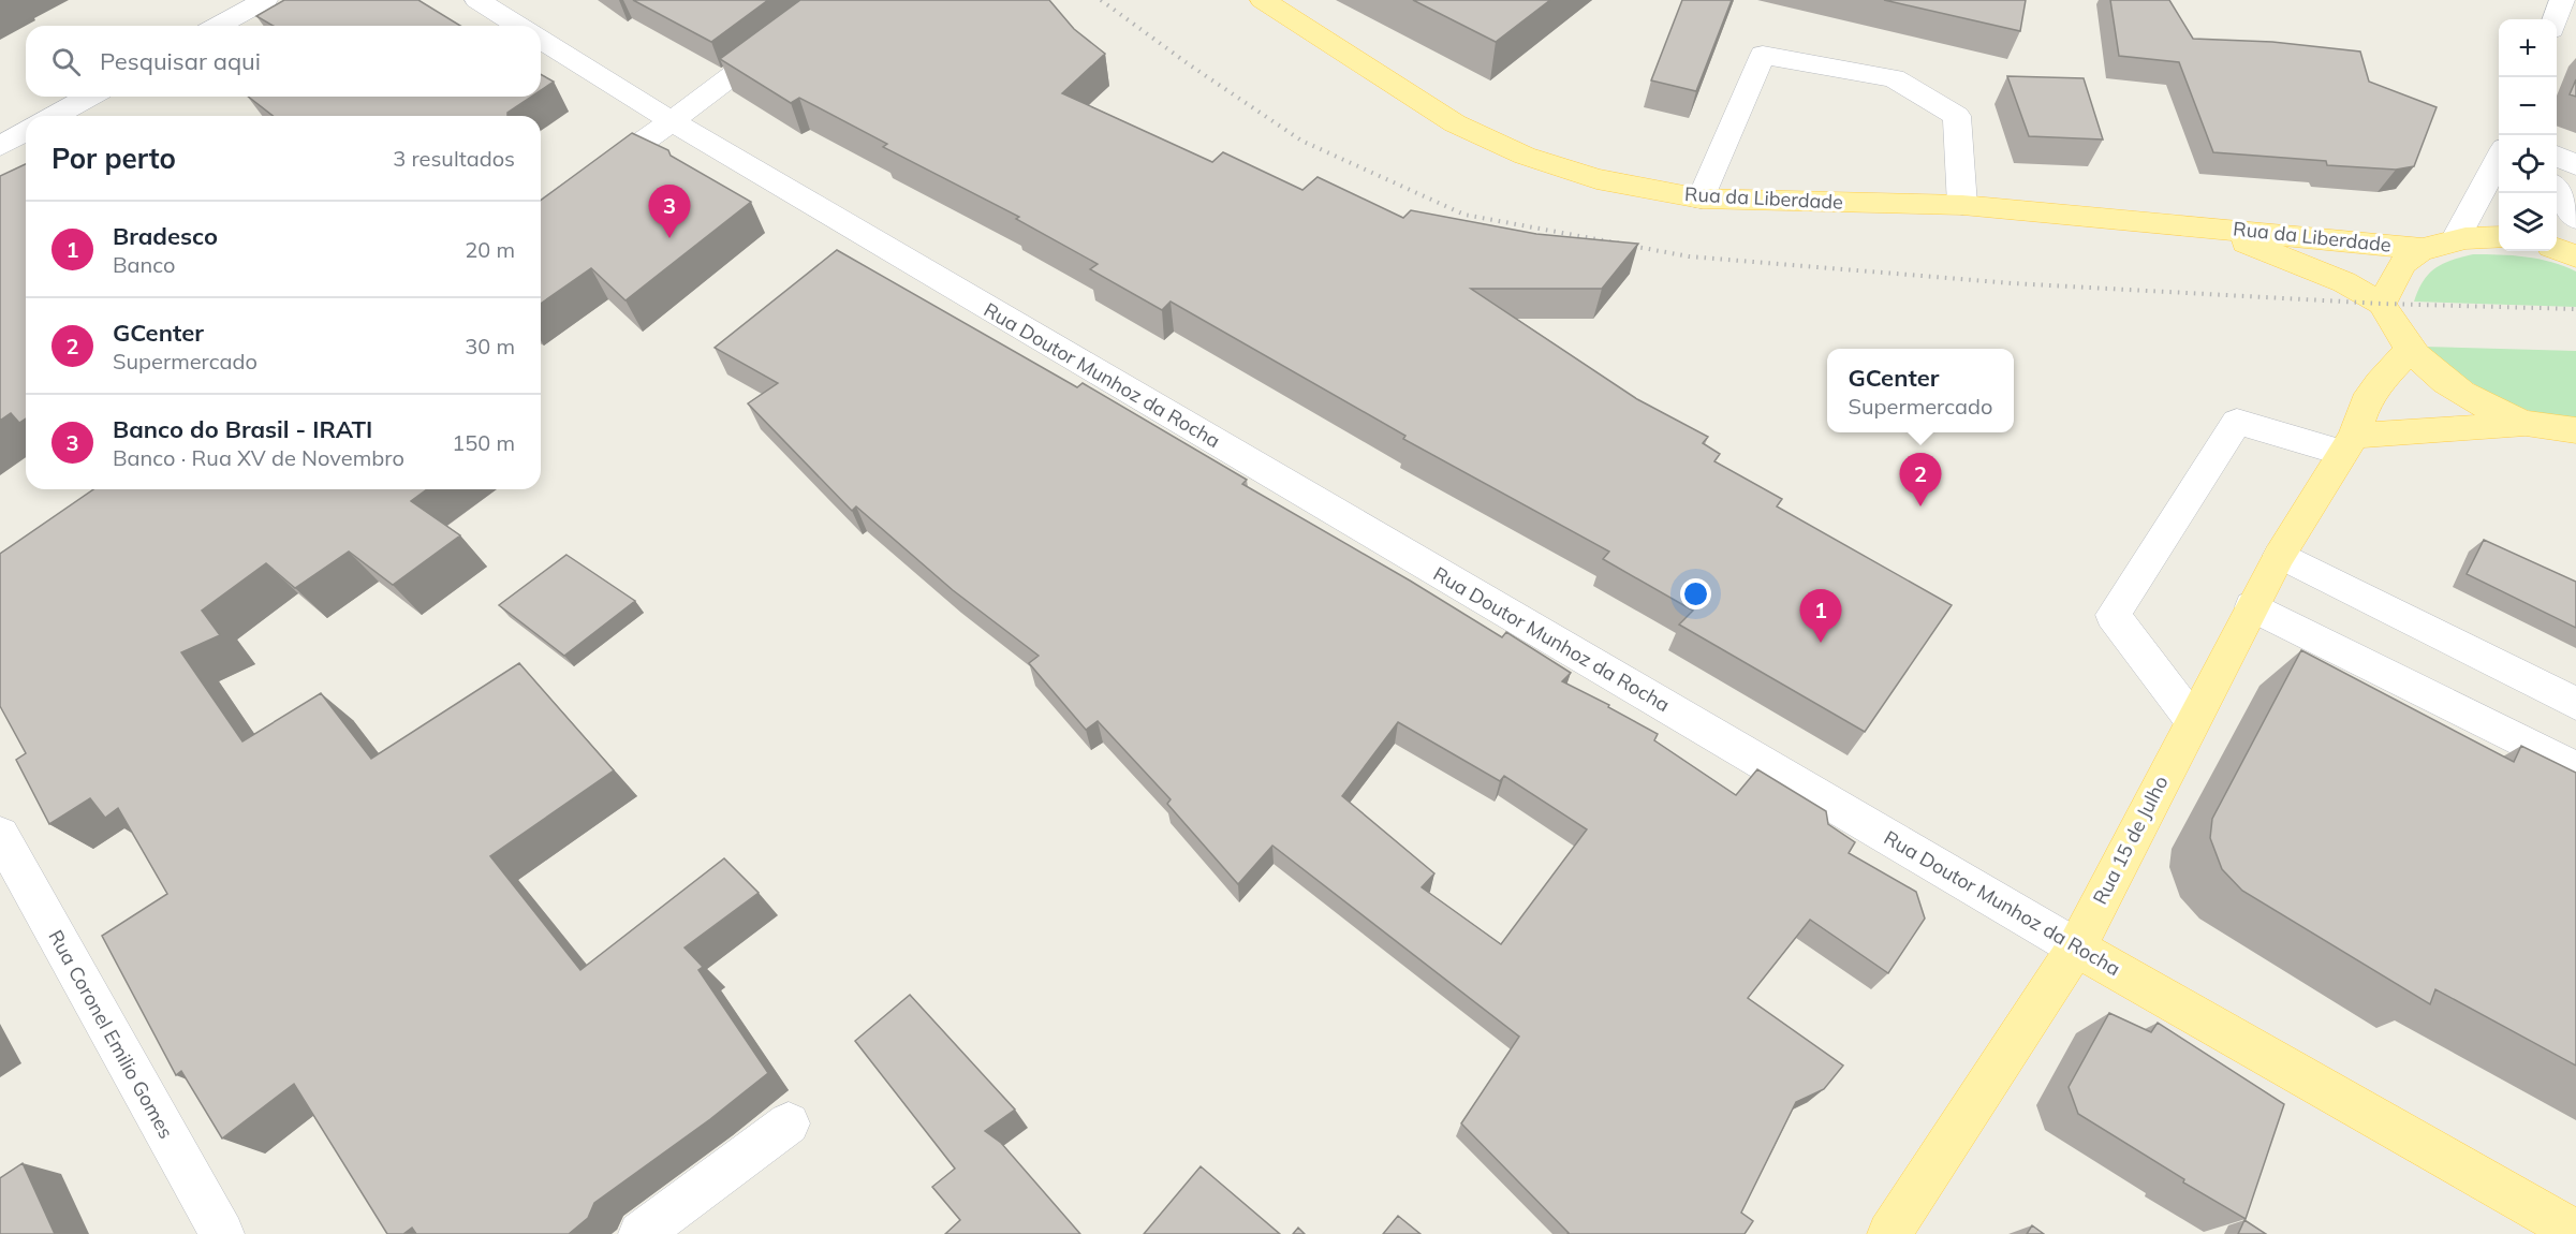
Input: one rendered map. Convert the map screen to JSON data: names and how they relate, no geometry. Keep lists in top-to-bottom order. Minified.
{"streets":{"main road":["Rua da Liberdade","Rua Doutor Munhoz da Rocha","Rua 15 de Julho"],"street":["Rua Coronel Emilio Gomes"]},"crossings":[["Rua Doutor Munhoz da Rocha","Rua 15 de Julho"]],"page":{"map_buttons":["+","−"],"search":"Pesquisar aqui","heading":["Por perto","3 resultados"],"pins":["3","2","1"],"list":[{"mark":"1","name":"Bradesco","note":"Banco","value":"20 m"},{"mark":"2","name":"GCenter","note":"Supermercado","value":"30 m"},{"mark":"3","name":"Banco do Brasil - IRATI","note":"Banco · Rua XV de Novembro","value":"150 m"}],"popup":["GCenter","Supermercado"]}}
